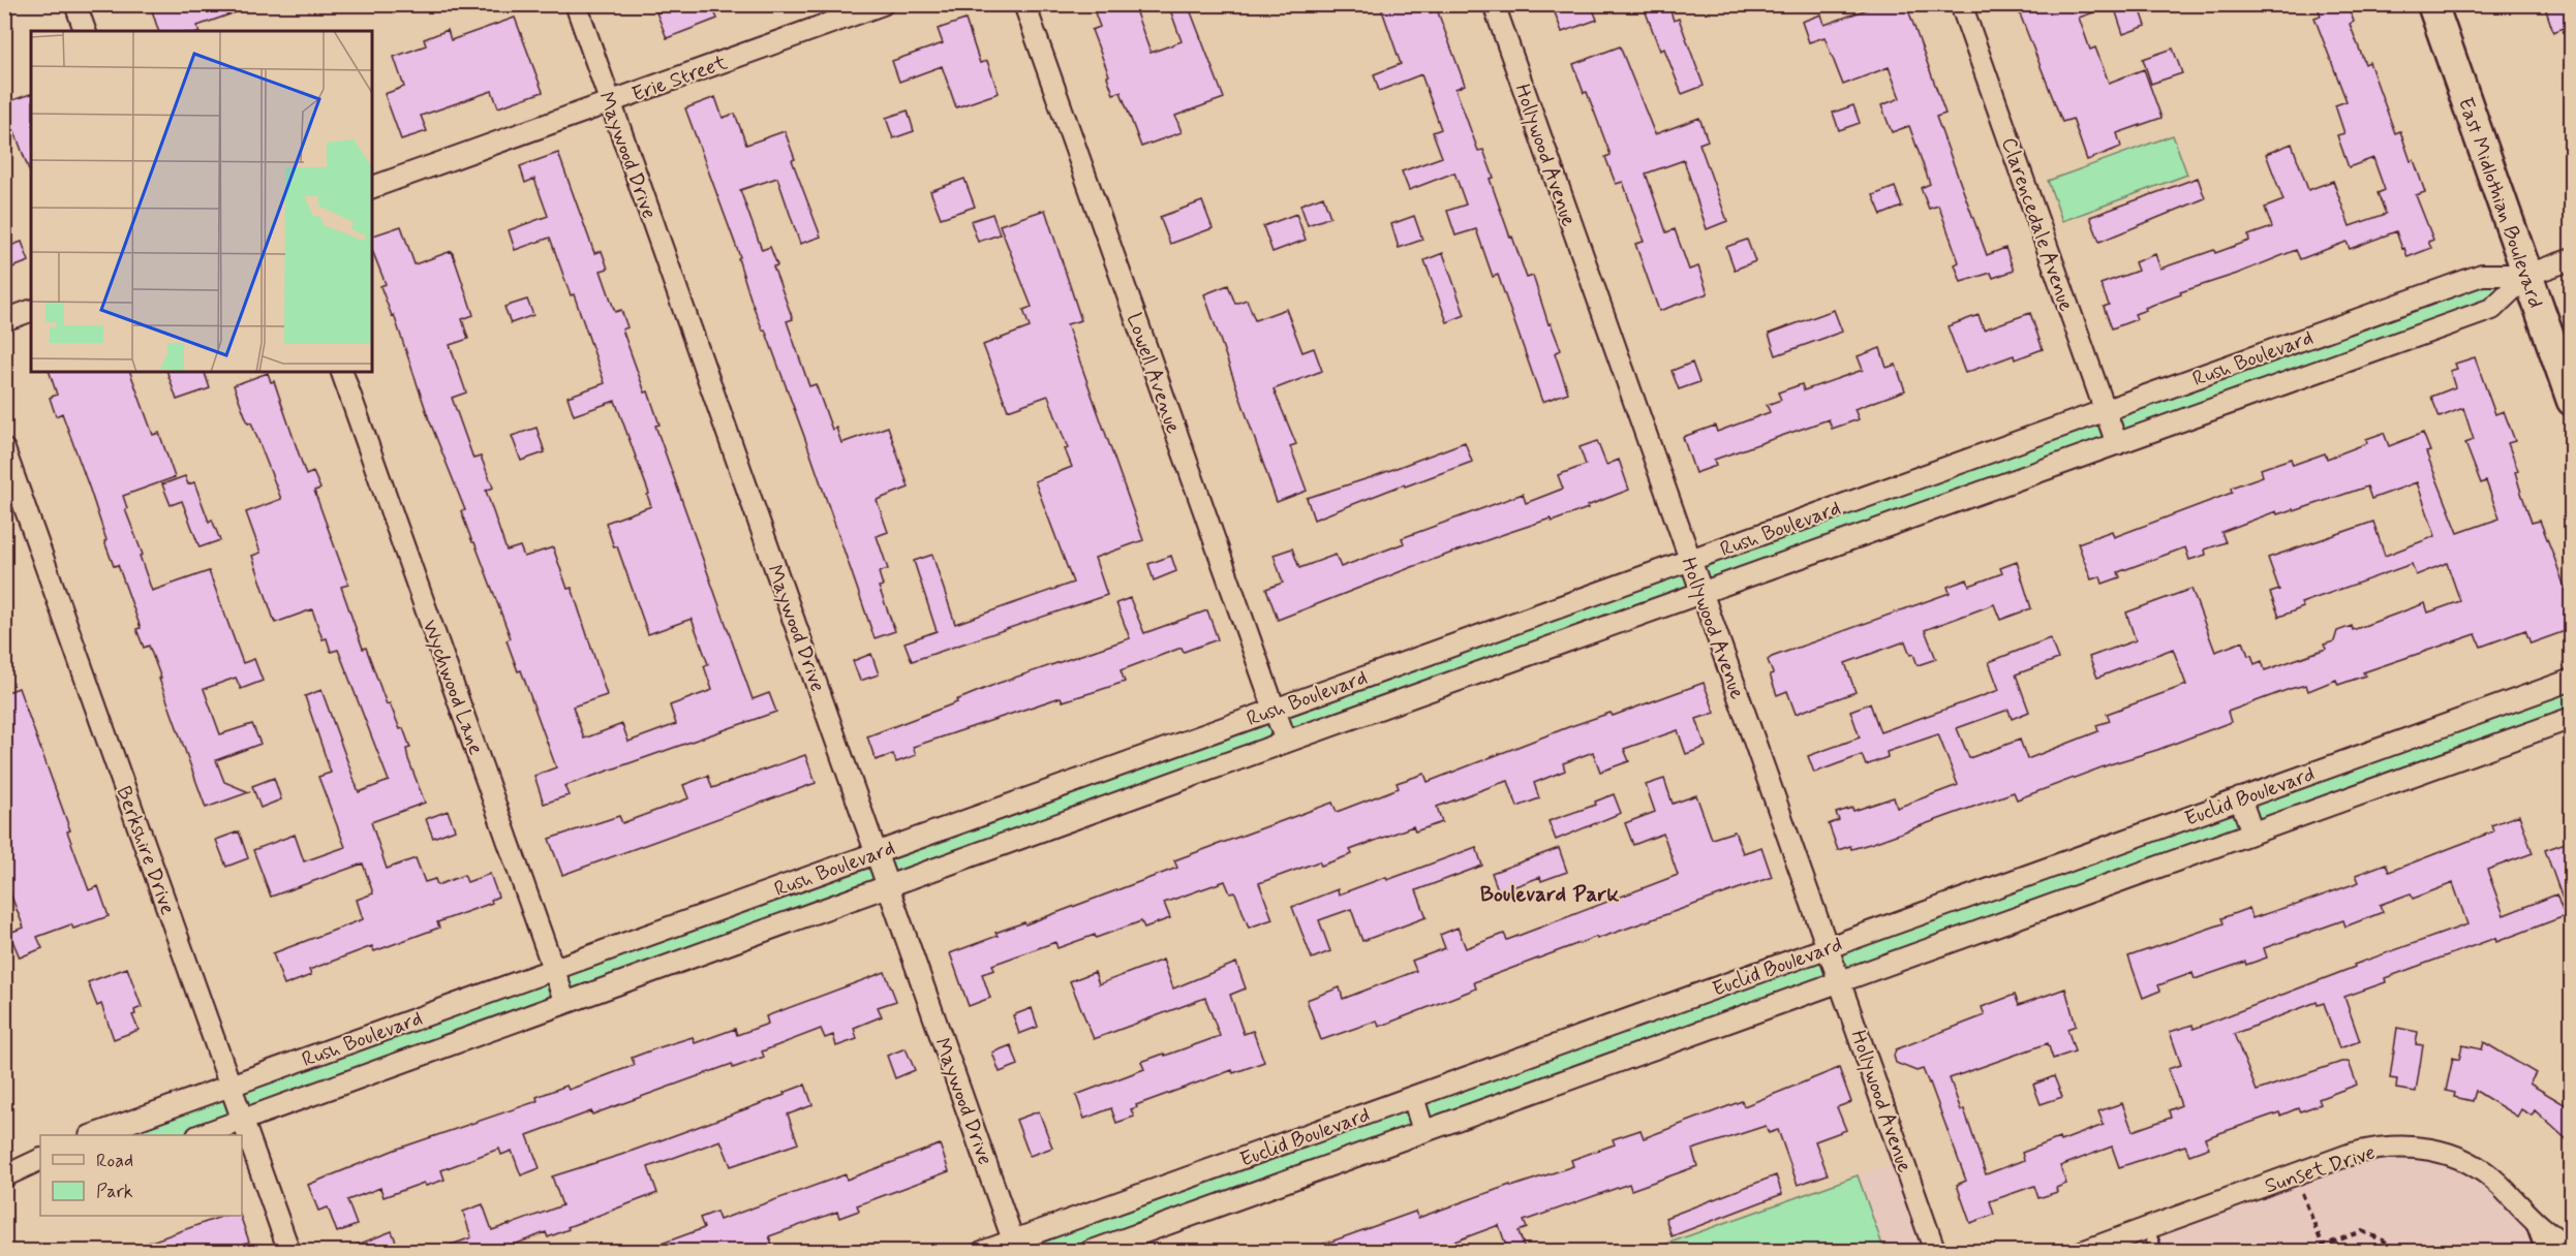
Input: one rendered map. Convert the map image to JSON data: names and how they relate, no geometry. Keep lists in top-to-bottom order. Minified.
{"streets":{"main road":["East Midlothian Boulevard"],"street":["Erie Street","Maywood Drive","Hollywood Avenue","Clarencedale Avenue","Rush Boulevard","Lowell Avenue","Wychwood Lane","Euclid Boulevard","Berkshire Drive","Sunset Drive"]},"crossings":[["Erie Street","Maywood Drive"],["Maywood Drive","Rush Boulevard"],["Maywood Drive","Euclid Boulevard"],["Hollywood Avenue","Rush Boulevard"],["Hollywood Avenue","Euclid Boulevard"],["East Midlothian Boulevard","Rush Boulevard"],["Clarencedale Avenue","Rush Boulevard"],["Rush Boulevard","Lowell Avenue"],["Rush Boulevard","Wychwood Lane"],["Rush Boulevard","Berkshire Drive"]],"districts":["Boulevard Park"],"legend":["Road","Park"]}
